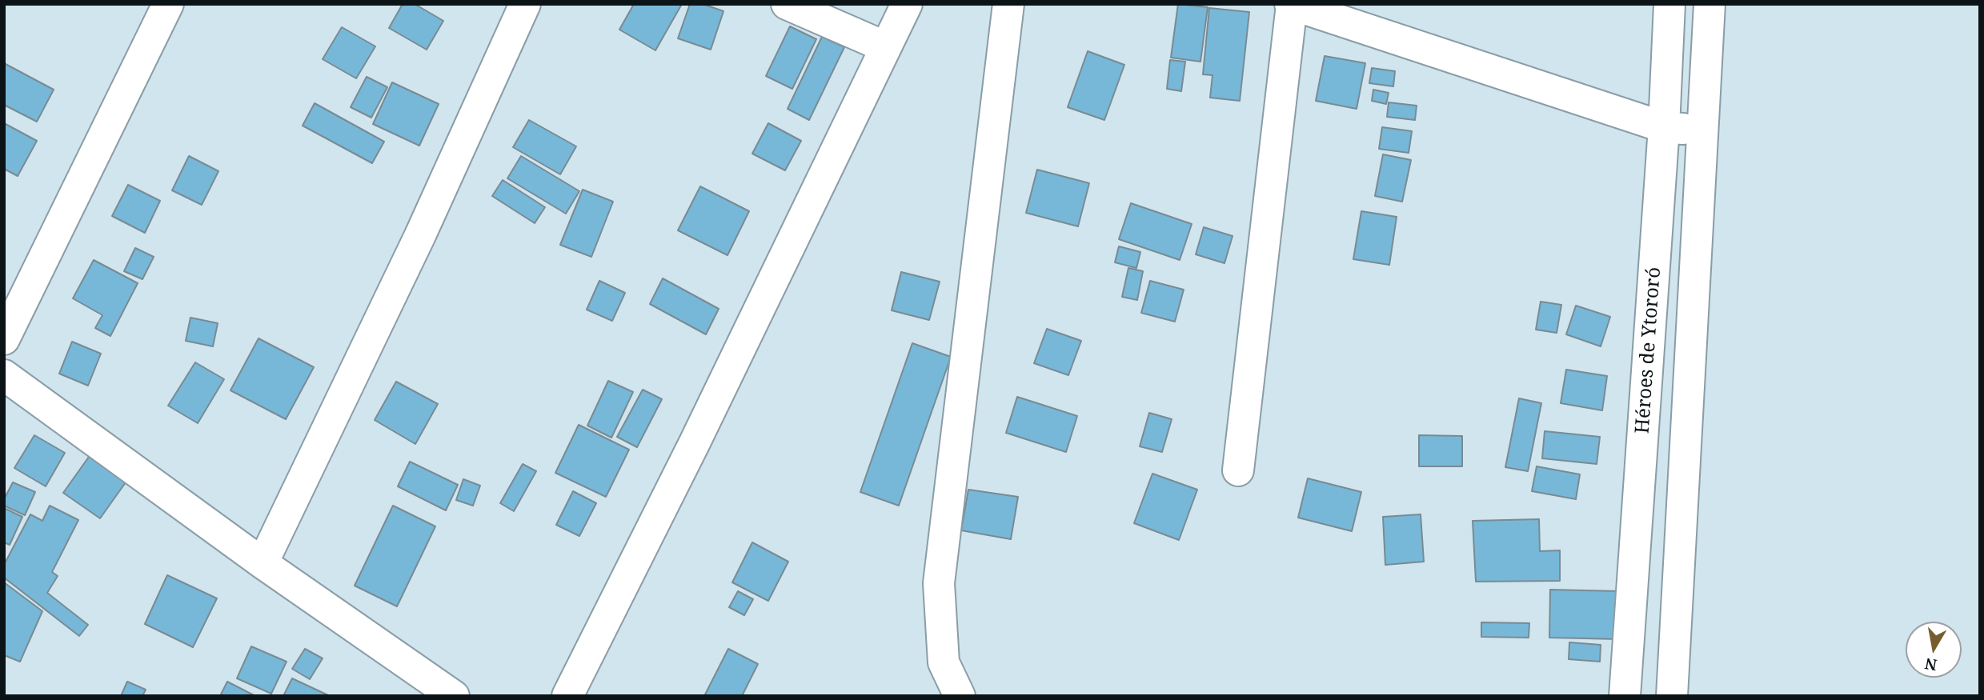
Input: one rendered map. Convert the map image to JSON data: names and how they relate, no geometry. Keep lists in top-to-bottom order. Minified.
{"streets":{"street":["Héroes de Ytororó"]},"north":"bottom"}
